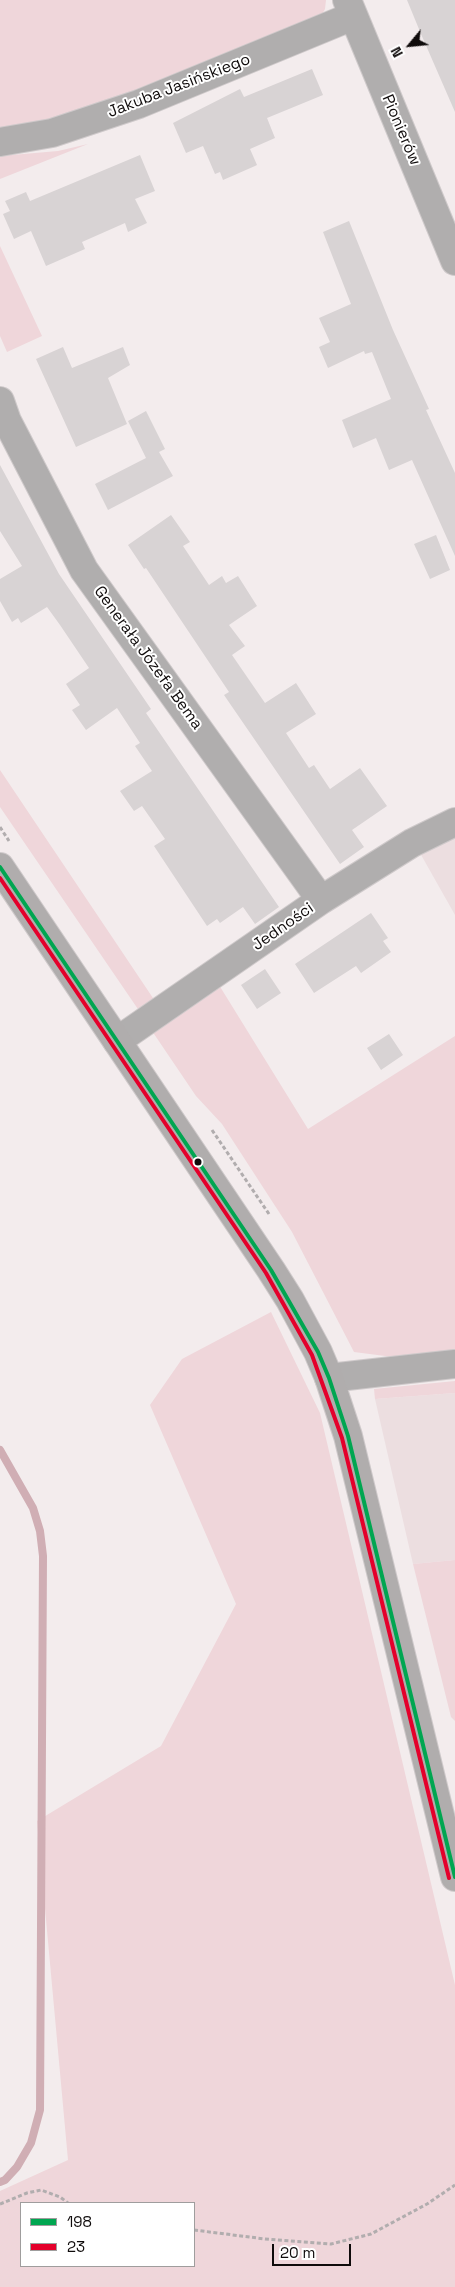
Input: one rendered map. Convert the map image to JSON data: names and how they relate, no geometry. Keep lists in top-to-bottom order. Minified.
{"streets":{"street":["Jakuba Jasińskiego","Pionierów","Generała Józefa Bema","Jedności"]},"crossings":[["Jakuba Jasińskiego","Pionierów"],["Generała Józefa Bema","Jedności"]],"lines":["transit line 198","transit line 23"],"legend":["198","23"],"scale_bar":"20 m","north":"bottom left"}
